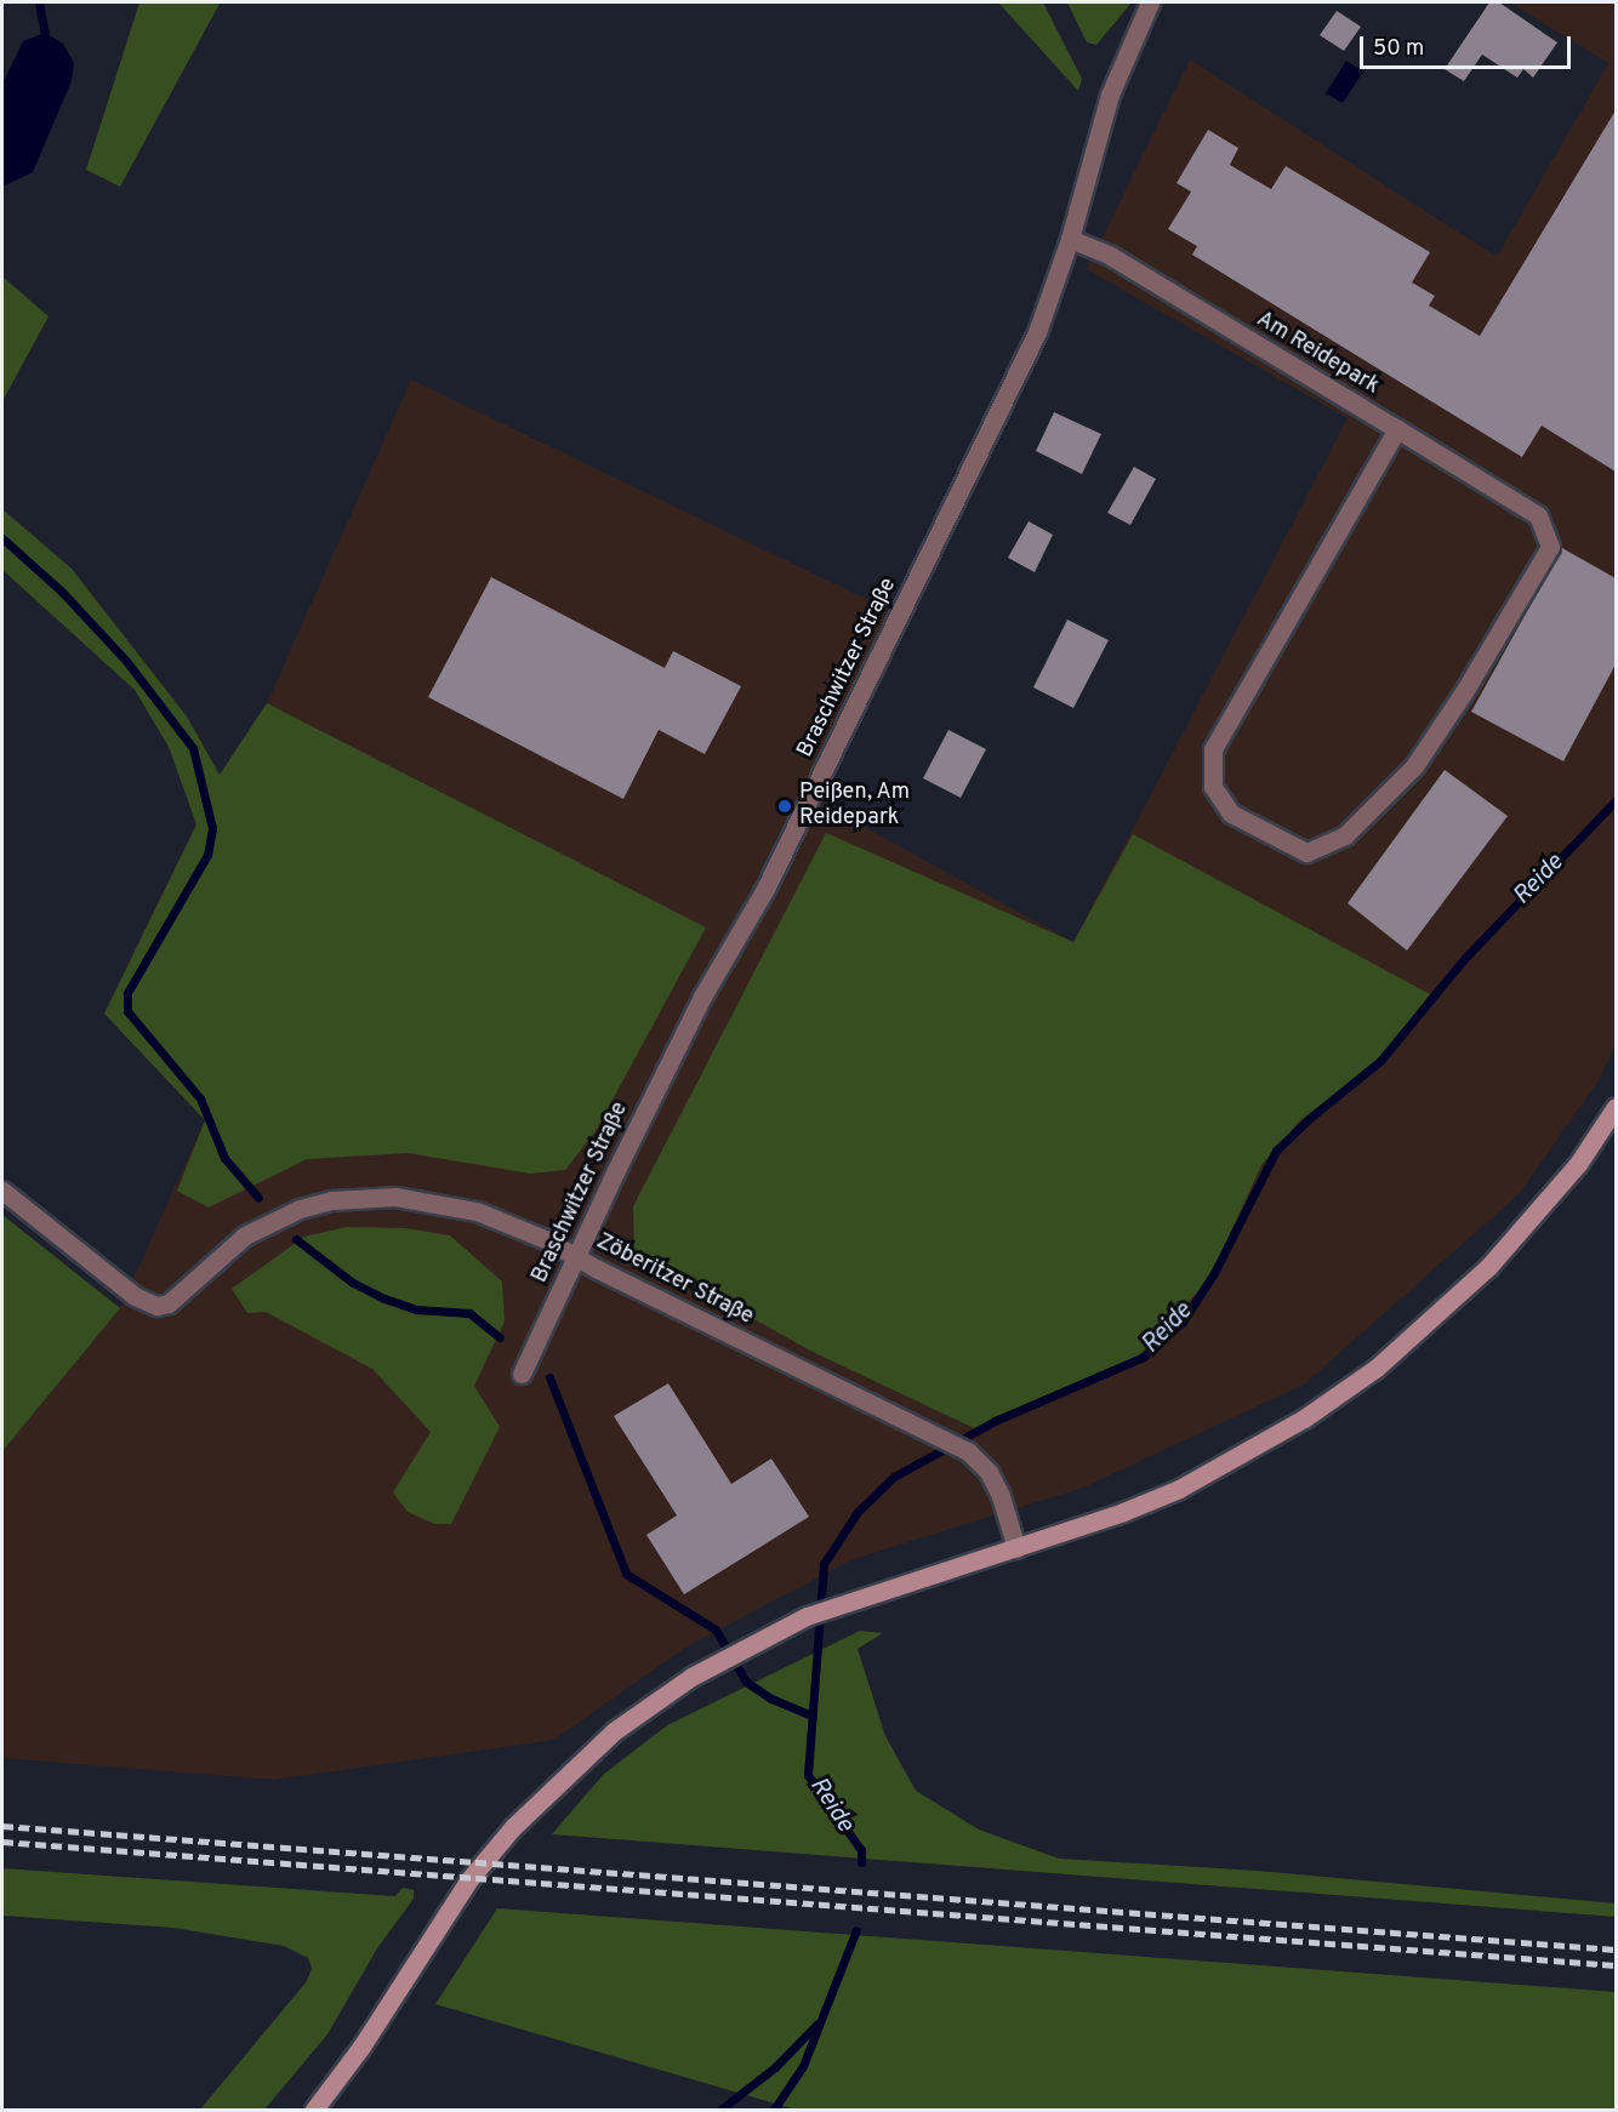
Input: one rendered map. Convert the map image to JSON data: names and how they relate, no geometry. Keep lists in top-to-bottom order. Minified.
{"streets":{"street":["Am Reidepark","Braschwitzer Straße","Zöberitzer Straße"]},"crossings":[["Am Reidepark","Braschwitzer Straße"],["Braschwitzer Straße","Zöberitzer Straße"]],"water":["Reide"],"places":["Peißen, Am Reidepark"],"scale_bar":"50 m"}
